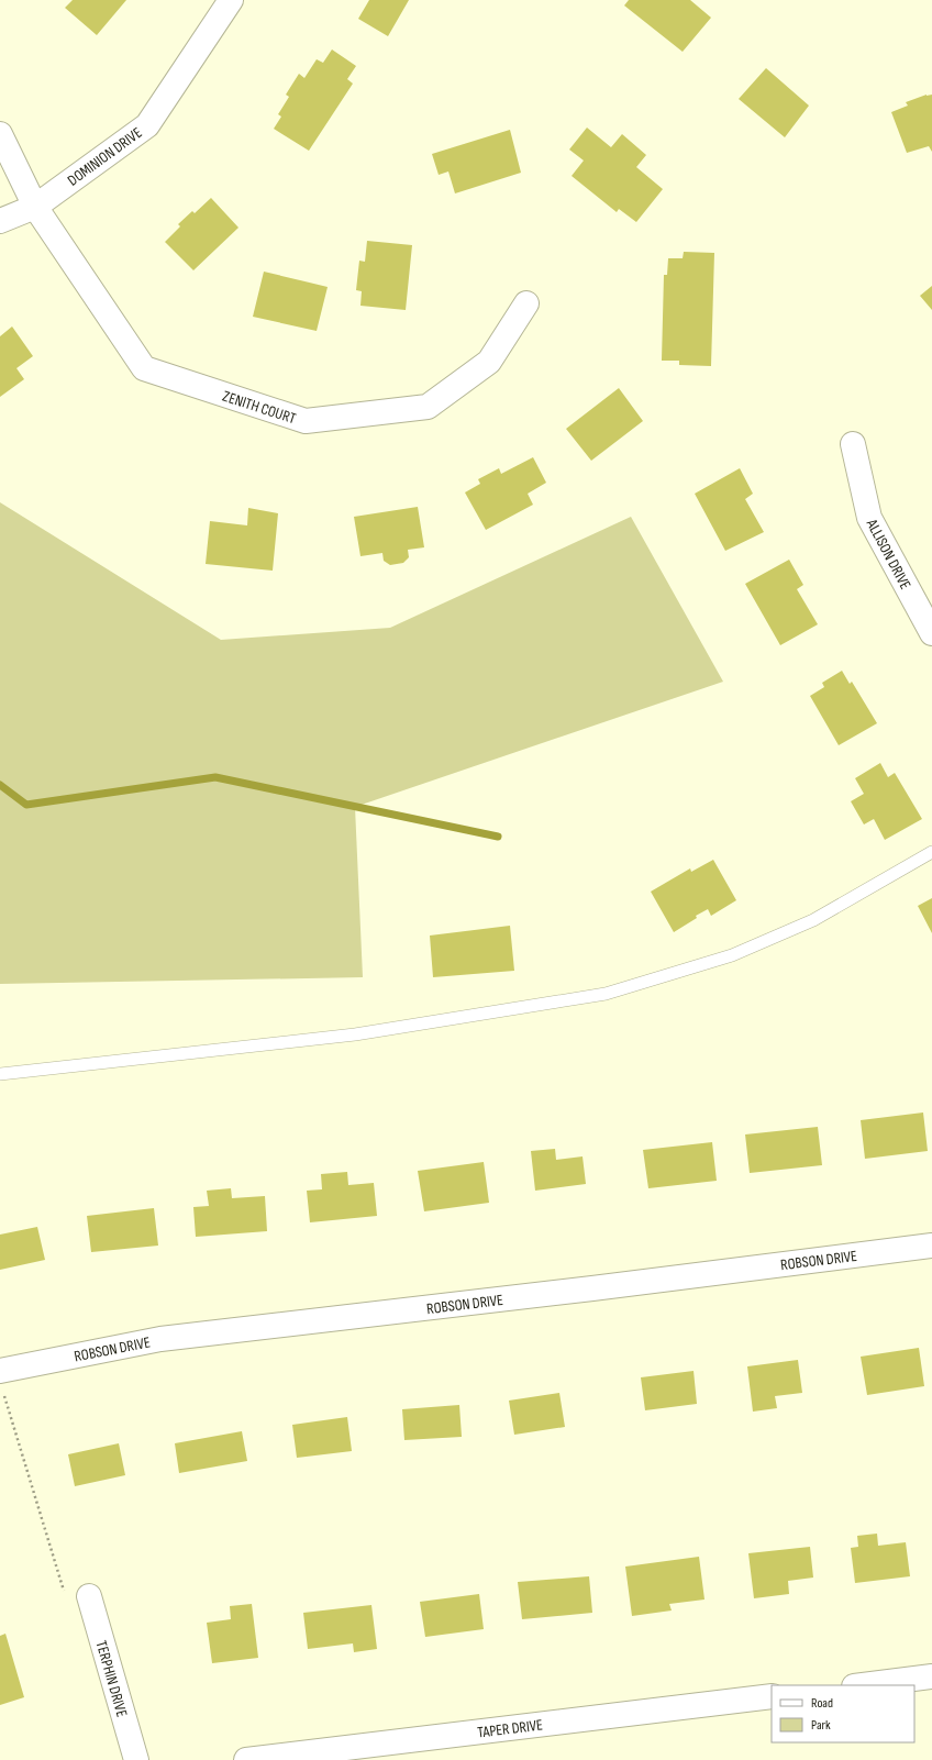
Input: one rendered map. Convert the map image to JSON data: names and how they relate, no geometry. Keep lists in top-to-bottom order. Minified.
{"streets":{"street":["DOMINION DRIVE","ZENITH COURT","ALLISON DRIVE","ROBSON DRIVE","TERPHIN DRIVE","TAPER DRIVE"]},"crossings":[["DOMINION DRIVE","ZENITH COURT"]],"legend":["Road","Park"]}
